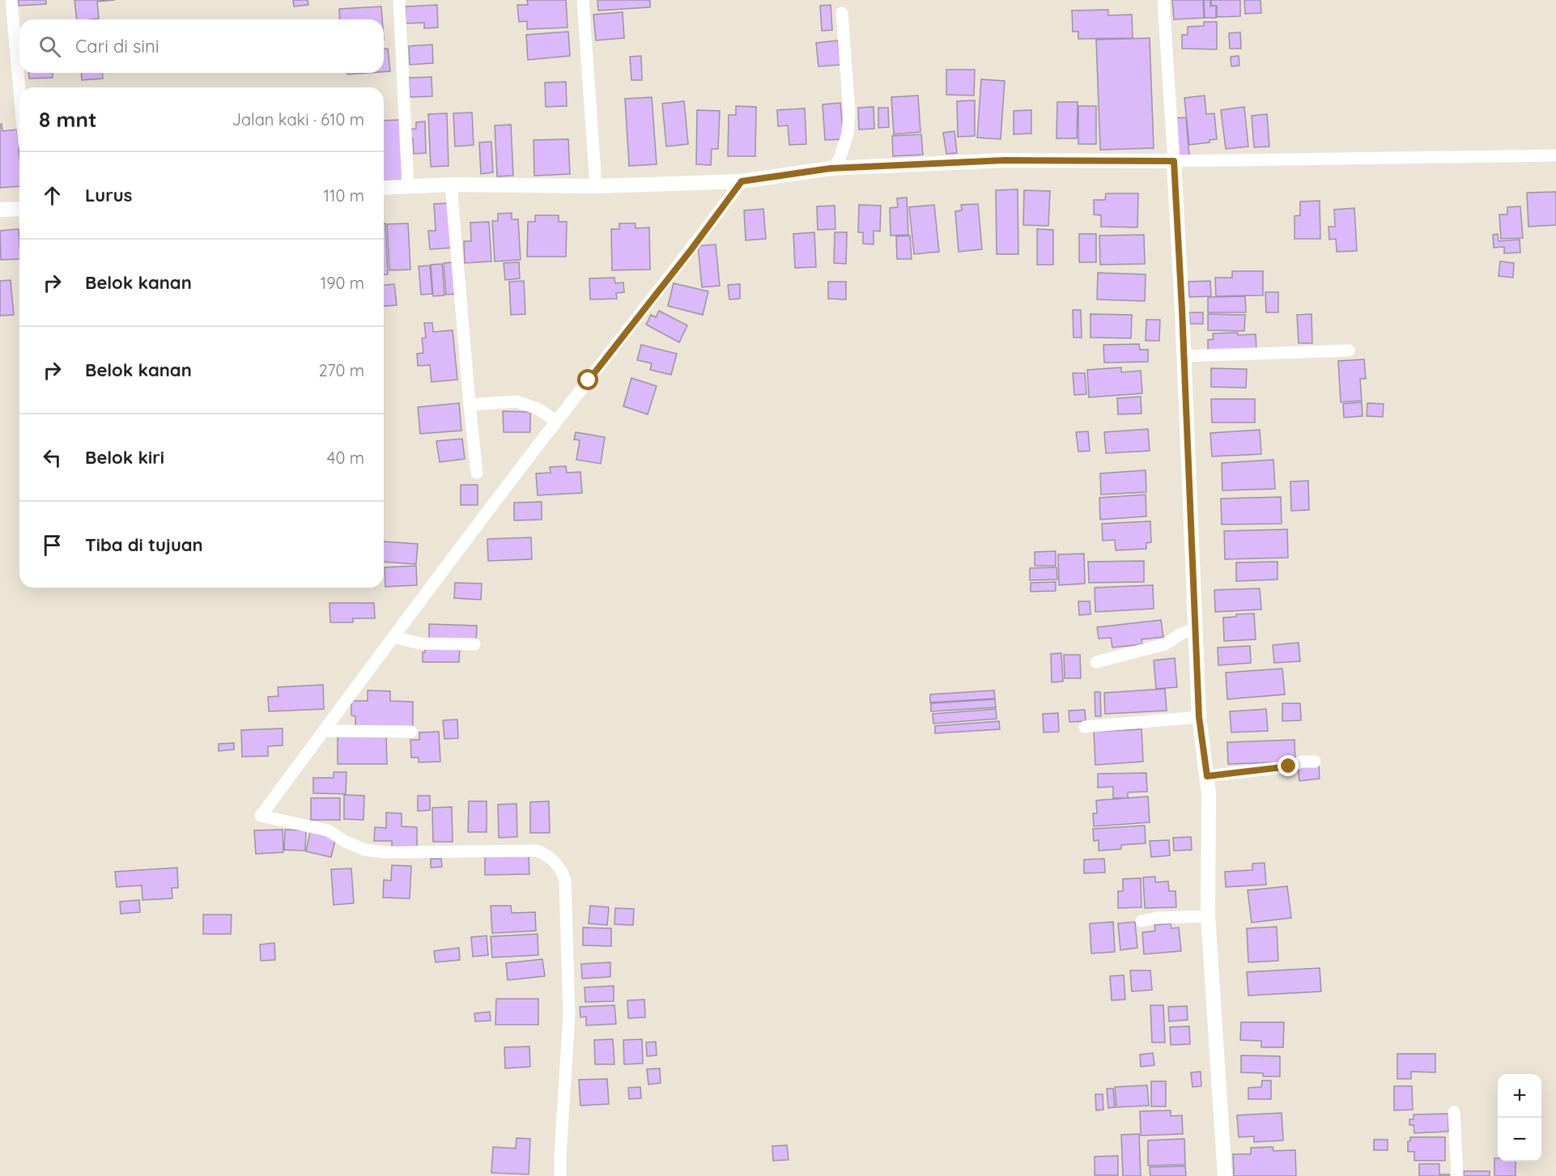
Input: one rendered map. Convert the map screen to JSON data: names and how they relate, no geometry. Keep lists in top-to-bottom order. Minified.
{"page":{"search":"Cari di sini","heading":["8 mnt","Jalan kaki · 610 m"],"list":[["Lurus","110 m"],["Belok kanan","190 m"],["Belok kanan","270 m"],["Belok kiri","40 m"],"Tiba di tujuan"],"map_buttons":["+","−"]}}
